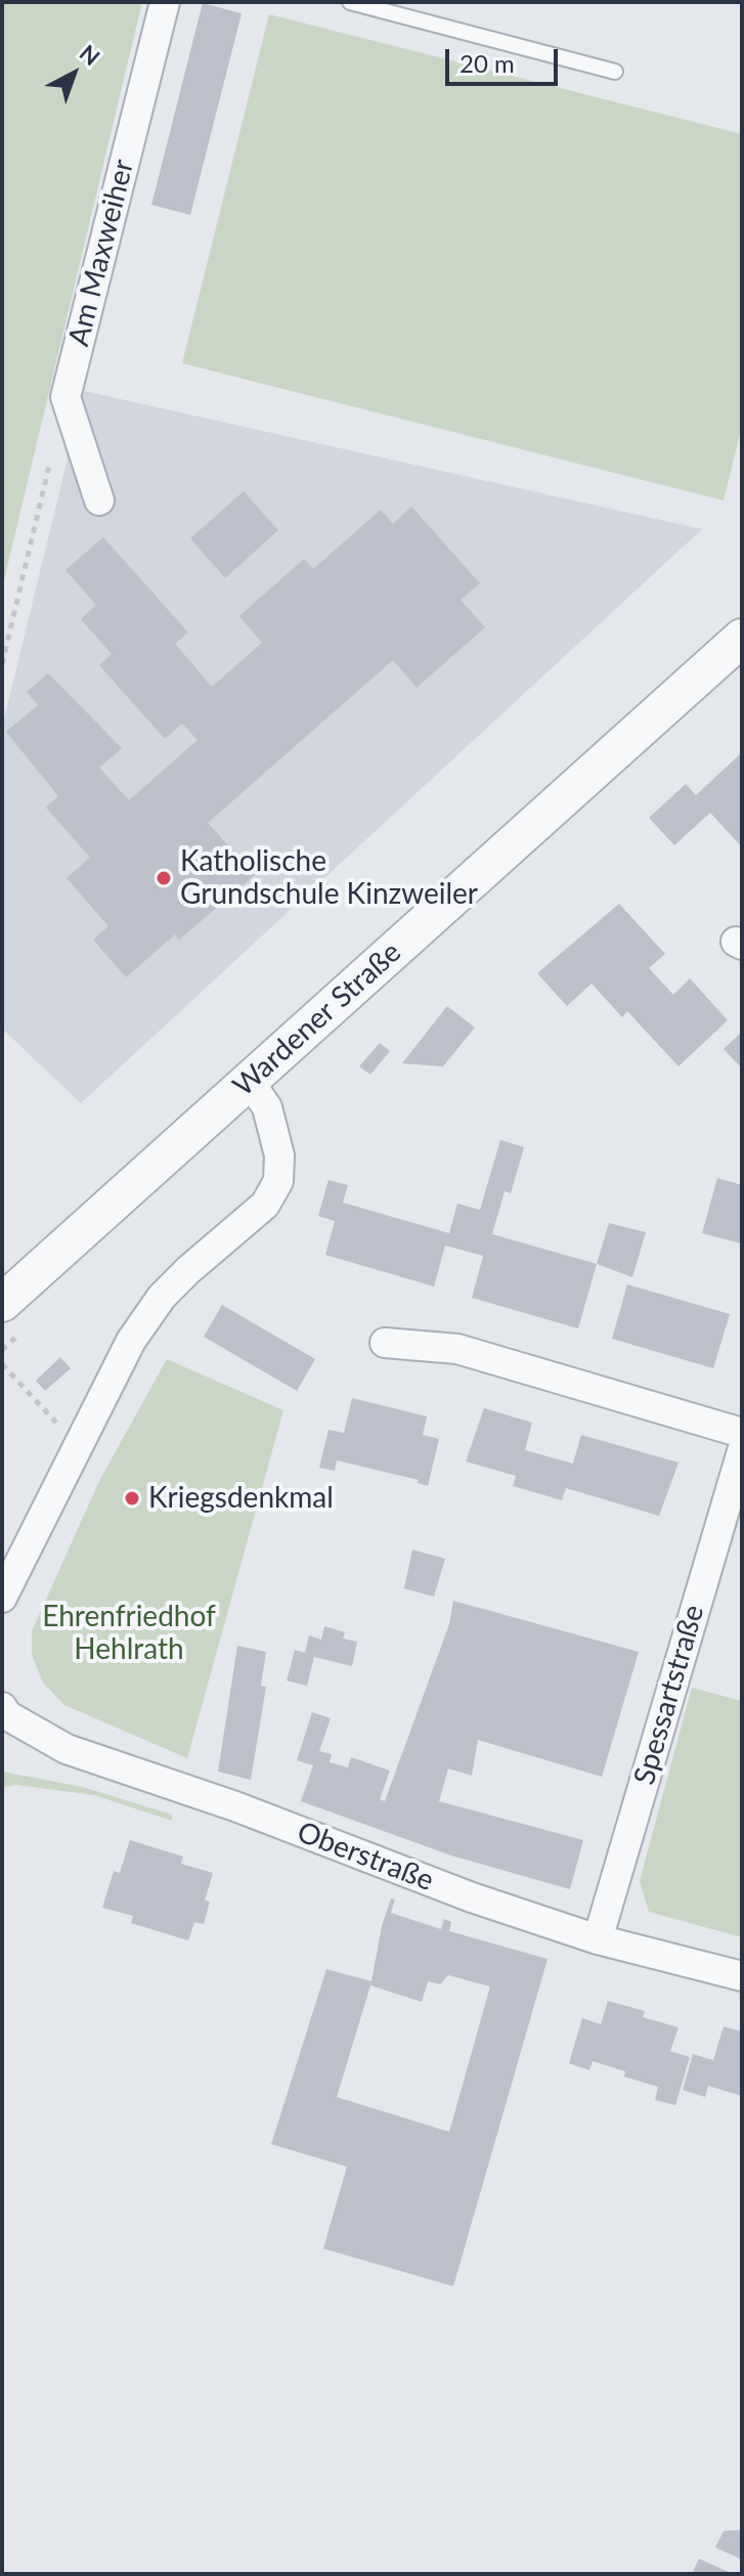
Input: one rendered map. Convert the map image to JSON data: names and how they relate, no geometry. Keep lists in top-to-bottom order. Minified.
{"streets":{"street":["Am Maxweiher","Wardener Straße","Spessartstraße","Oberstraße"]},"crossings":[["Spessartstraße","Oberstraße"]],"parks":["Ehrenfriedhof Hehlrath"],"places":["Katholische Grundschule Kinzweiler","Kriegsdenkmal"],"scale_bar":"20 m","north":"top right"}
